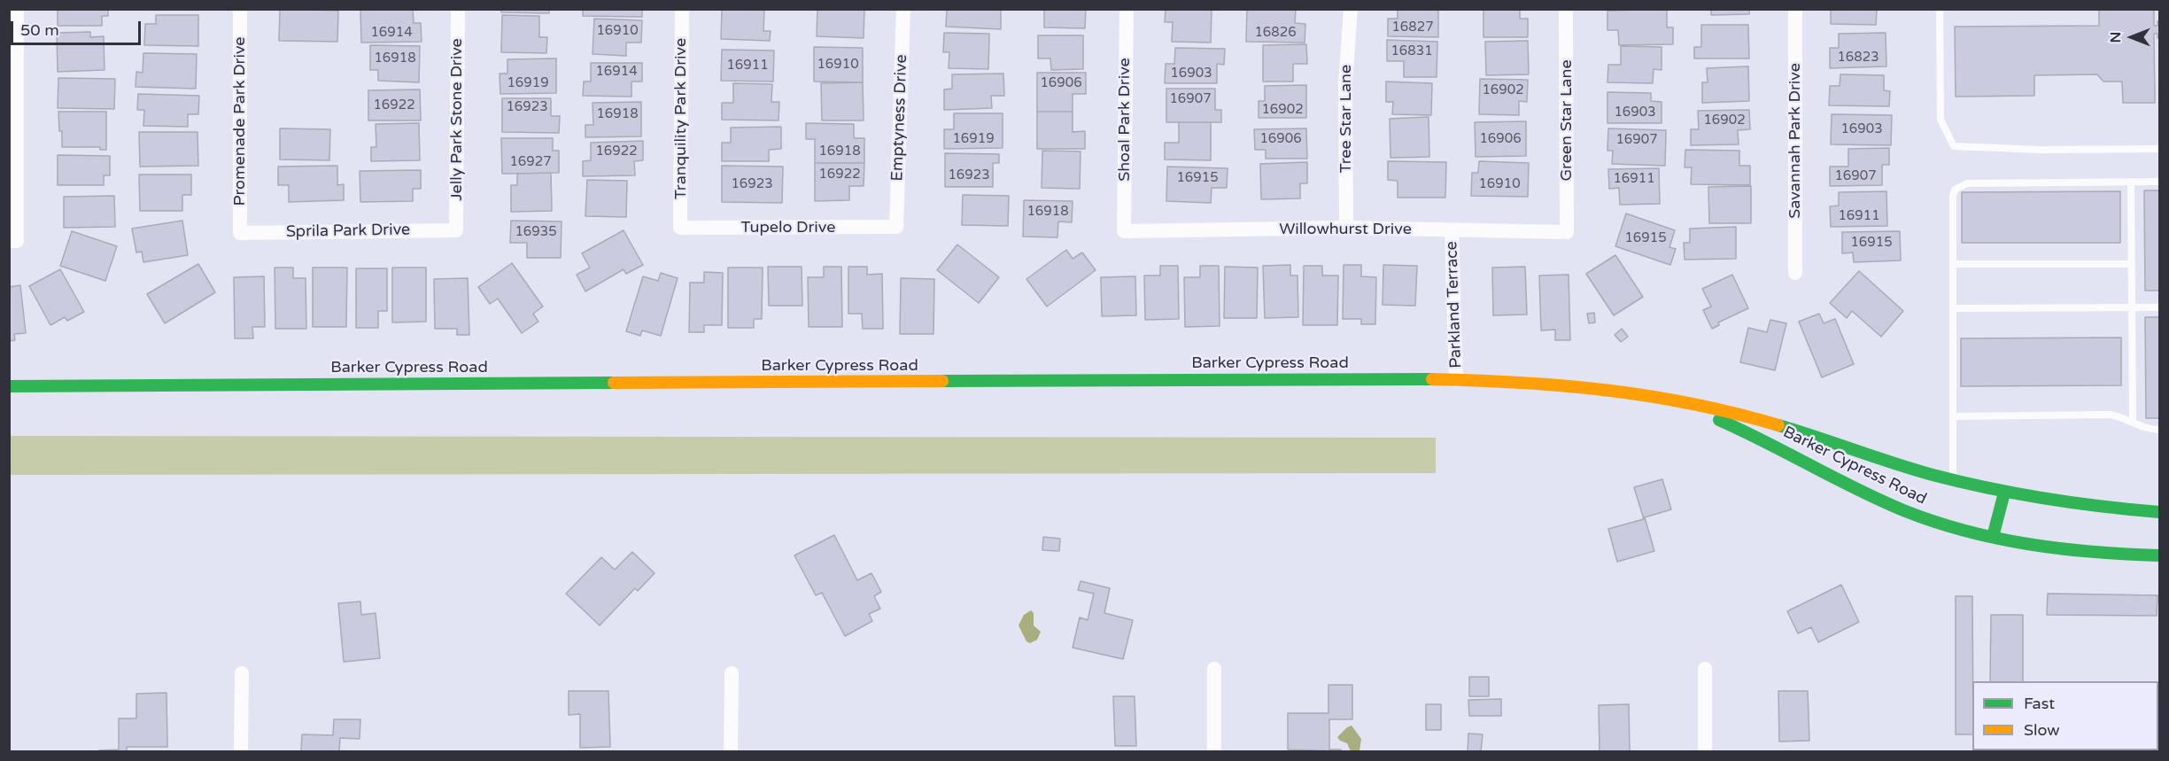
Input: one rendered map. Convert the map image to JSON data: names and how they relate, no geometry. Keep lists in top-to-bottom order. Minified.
{"streets":{"street":["Emptyness Drive","Tranquility Park Drive","Tree Star Lane","Jelly Park Stone Drive","Shoal Park Drive","Green Star Lane","Promenade Park Drive","Savannah Park Drive","Tupelo Drive","Willowhurst Drive","Sprila Park Drive","Parkland Terrace","Barker Cypress Road"]},"crossings":[["Emptyness Drive","Tupelo Drive"],["Tranquility Park Drive","Tupelo Drive"],["Tree Star Lane","Willowhurst Drive"],["Jelly Park Stone Drive","Sprila Park Drive"],["Shoal Park Drive","Willowhurst Drive"],["Green Star Lane","Willowhurst Drive"],["Promenade Park Drive","Sprila Park Drive"],["Willowhurst Drive","Parkland Terrace"],["Parkland Terrace","Barker Cypress Road"]],"house_numbers":["16827","16910","16914","16826","16831","16823","16918","16910","16911","16914","16903","16919","16906","16902","16907","16922","16923","16902","16903","16918","16902","16903","16919","16906","16906","16907","16922","16918","16927","16922","16923","16907","16915","16911","16923","16910","16918","16911","16935","16915","16915"],"legend":["Fast","Slow"],"scale_bar":"50 m","north":"left"}
